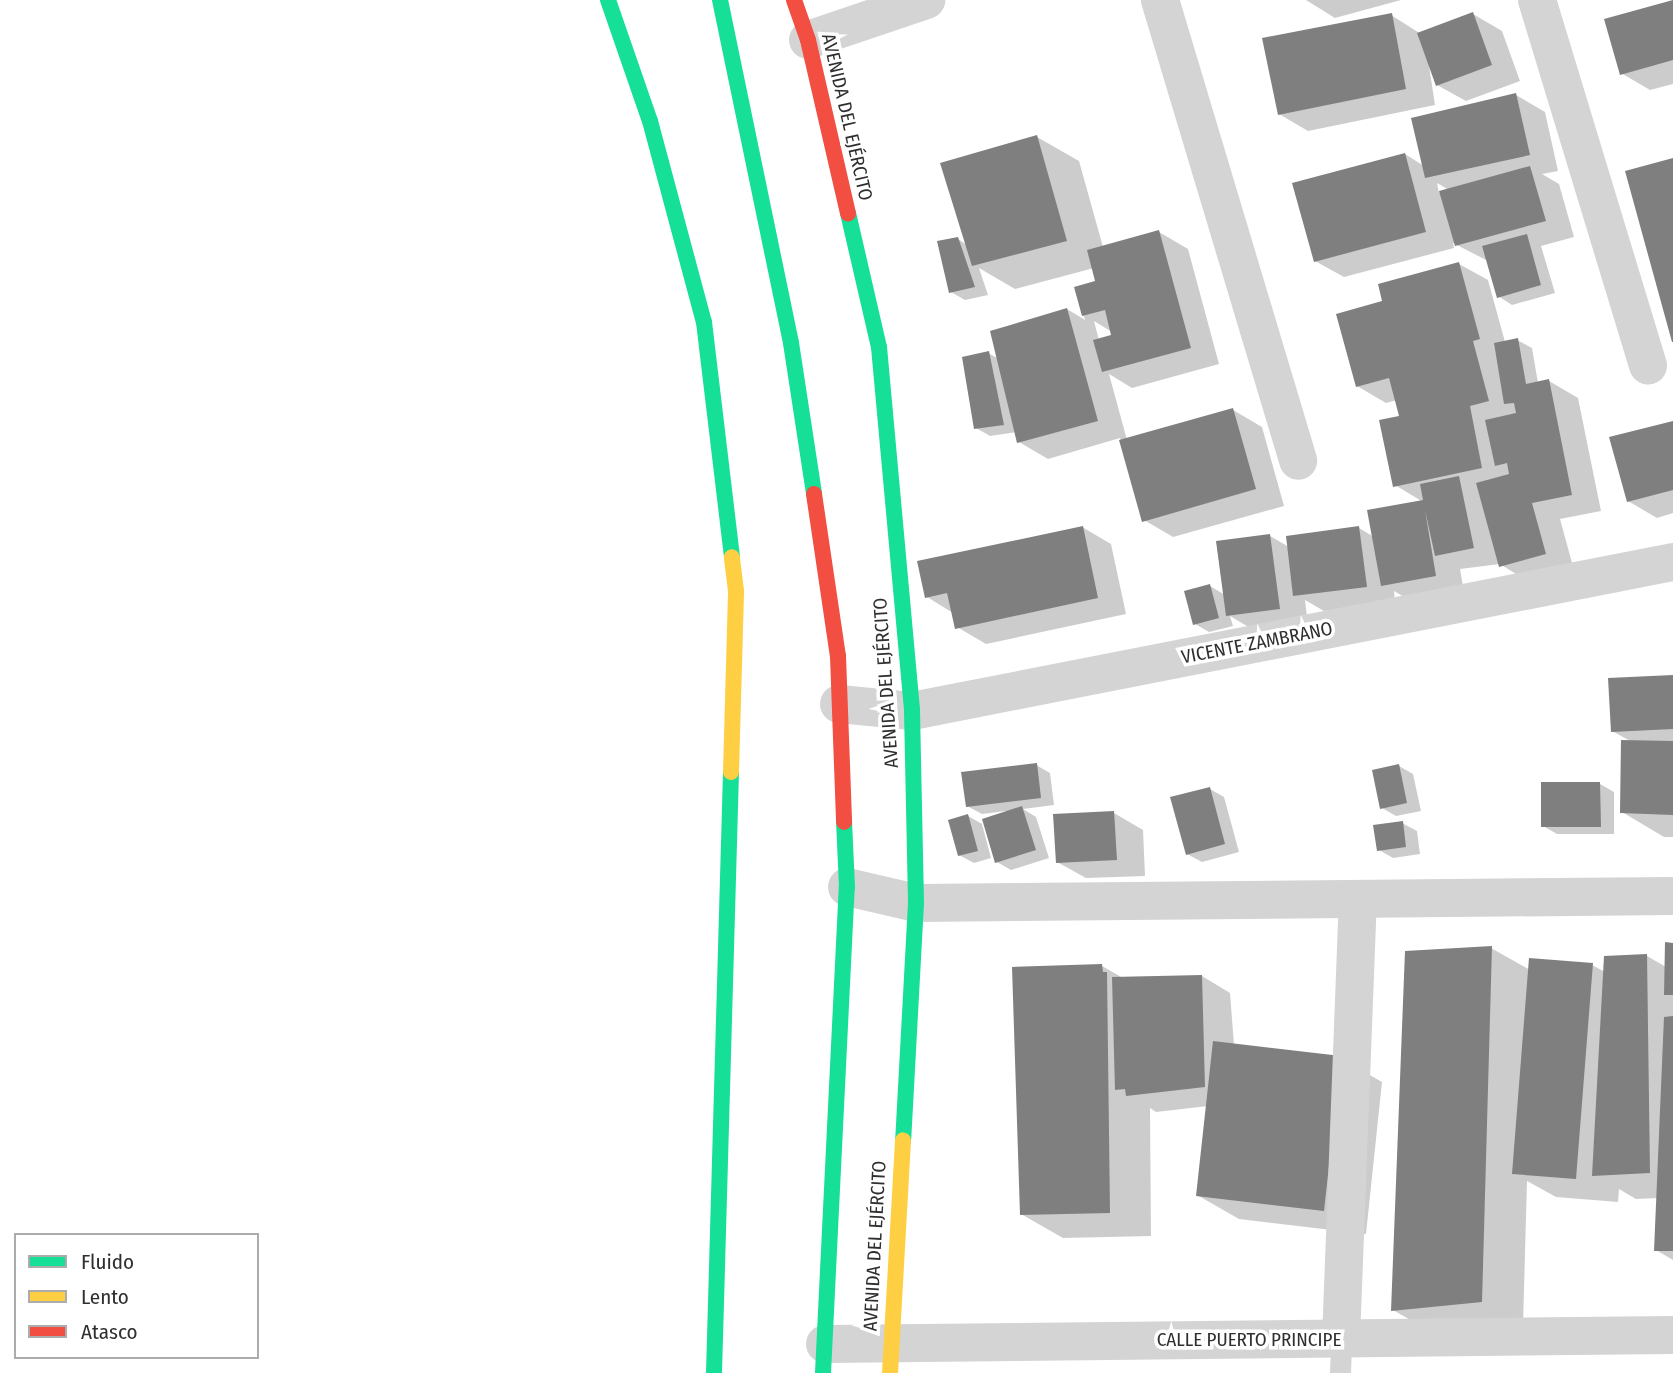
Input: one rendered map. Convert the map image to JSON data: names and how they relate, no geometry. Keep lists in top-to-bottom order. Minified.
{"streets":{"main road":["AVENIDA DEL EJÉRCITO"],"street":["VICENTE ZAMBRANO","CALLE PUERTO PRINCIPE"]},"crossings":[["AVENIDA DEL EJÉRCITO","VICENTE ZAMBRANO"],["AVENIDA DEL EJÉRCITO","CALLE PUERTO PRINCIPE"]],"legend":["Fluido","Lento","Atasco"]}
